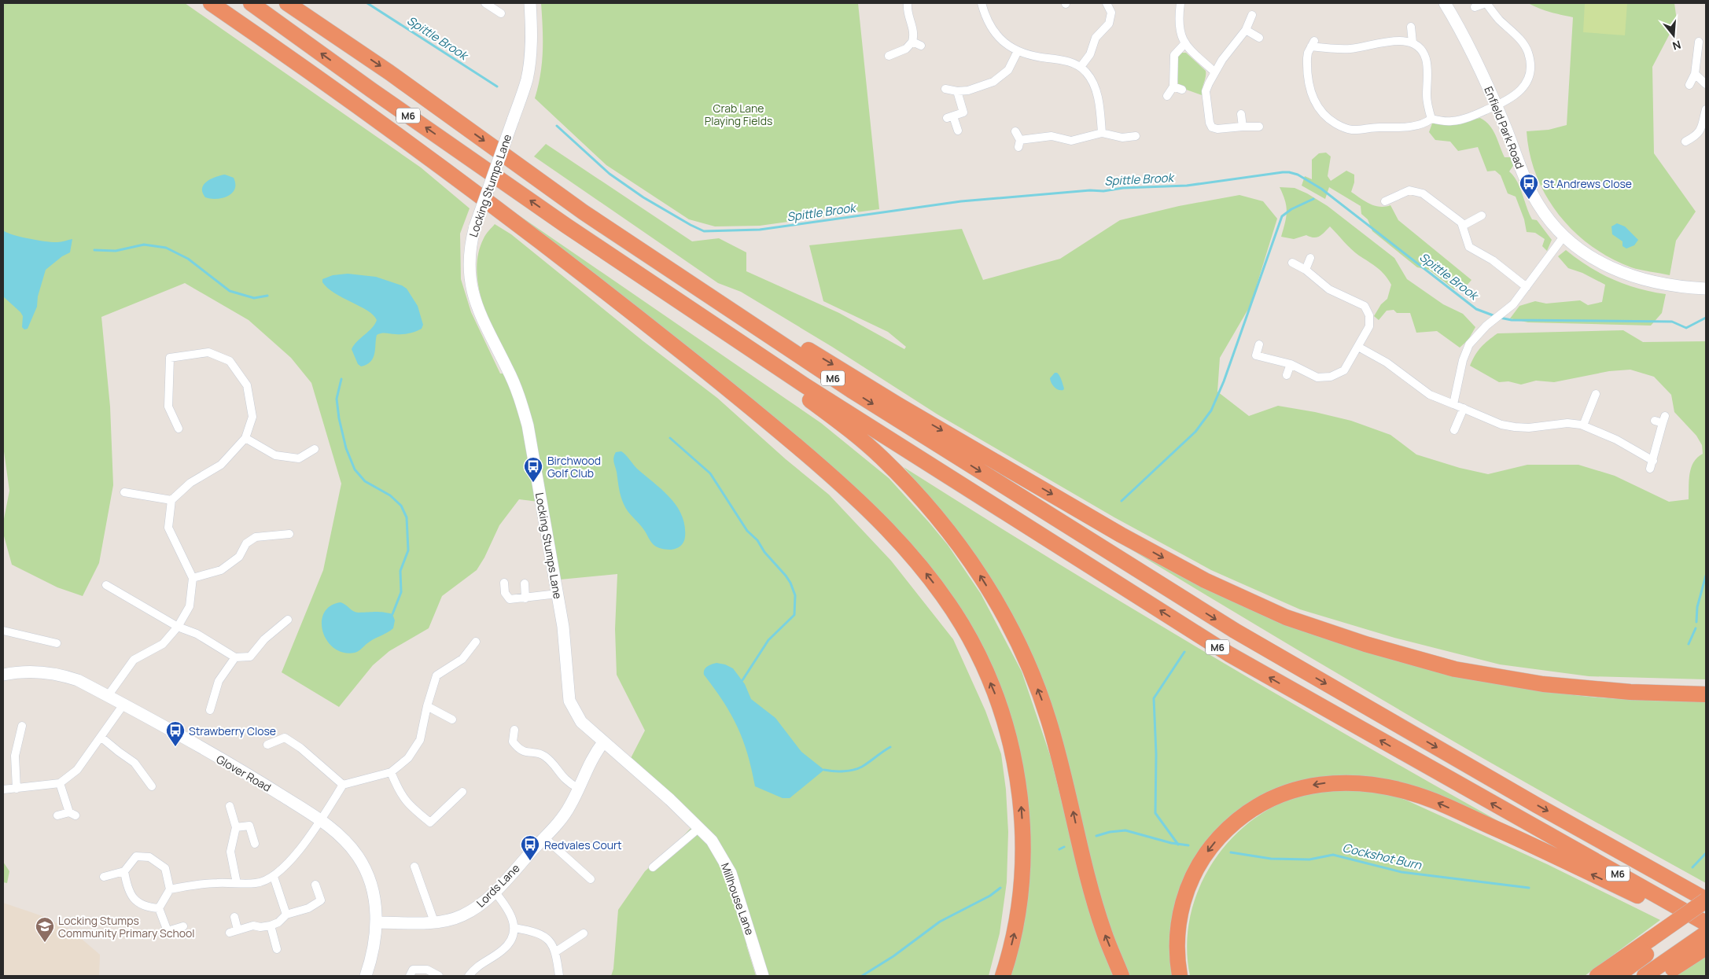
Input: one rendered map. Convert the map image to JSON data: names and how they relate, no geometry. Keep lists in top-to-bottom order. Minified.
{"streets":{"highway":["M6"],"street":["Enfield Park Road","Locking Stumps Lane","Glover Road","Lords Lane","Millhouse Lane"]},"crossings":[["Locking Stumps Lane","Lords Lane"],["Locking Stumps Lane","Millhouse Lane"],["Glover Road","Lords Lane"]],"water":["Spittle Brook","Cockshot Burn"],"parks":["Crab Lane Playing Fields"],"places":{"bus stop":["St Andrews Close","Birchwood Golf Club","Strawberry Close","Redvales Court"],"school or university":["Locking Stumps Community Primary School"]},"north":"bottom"}
